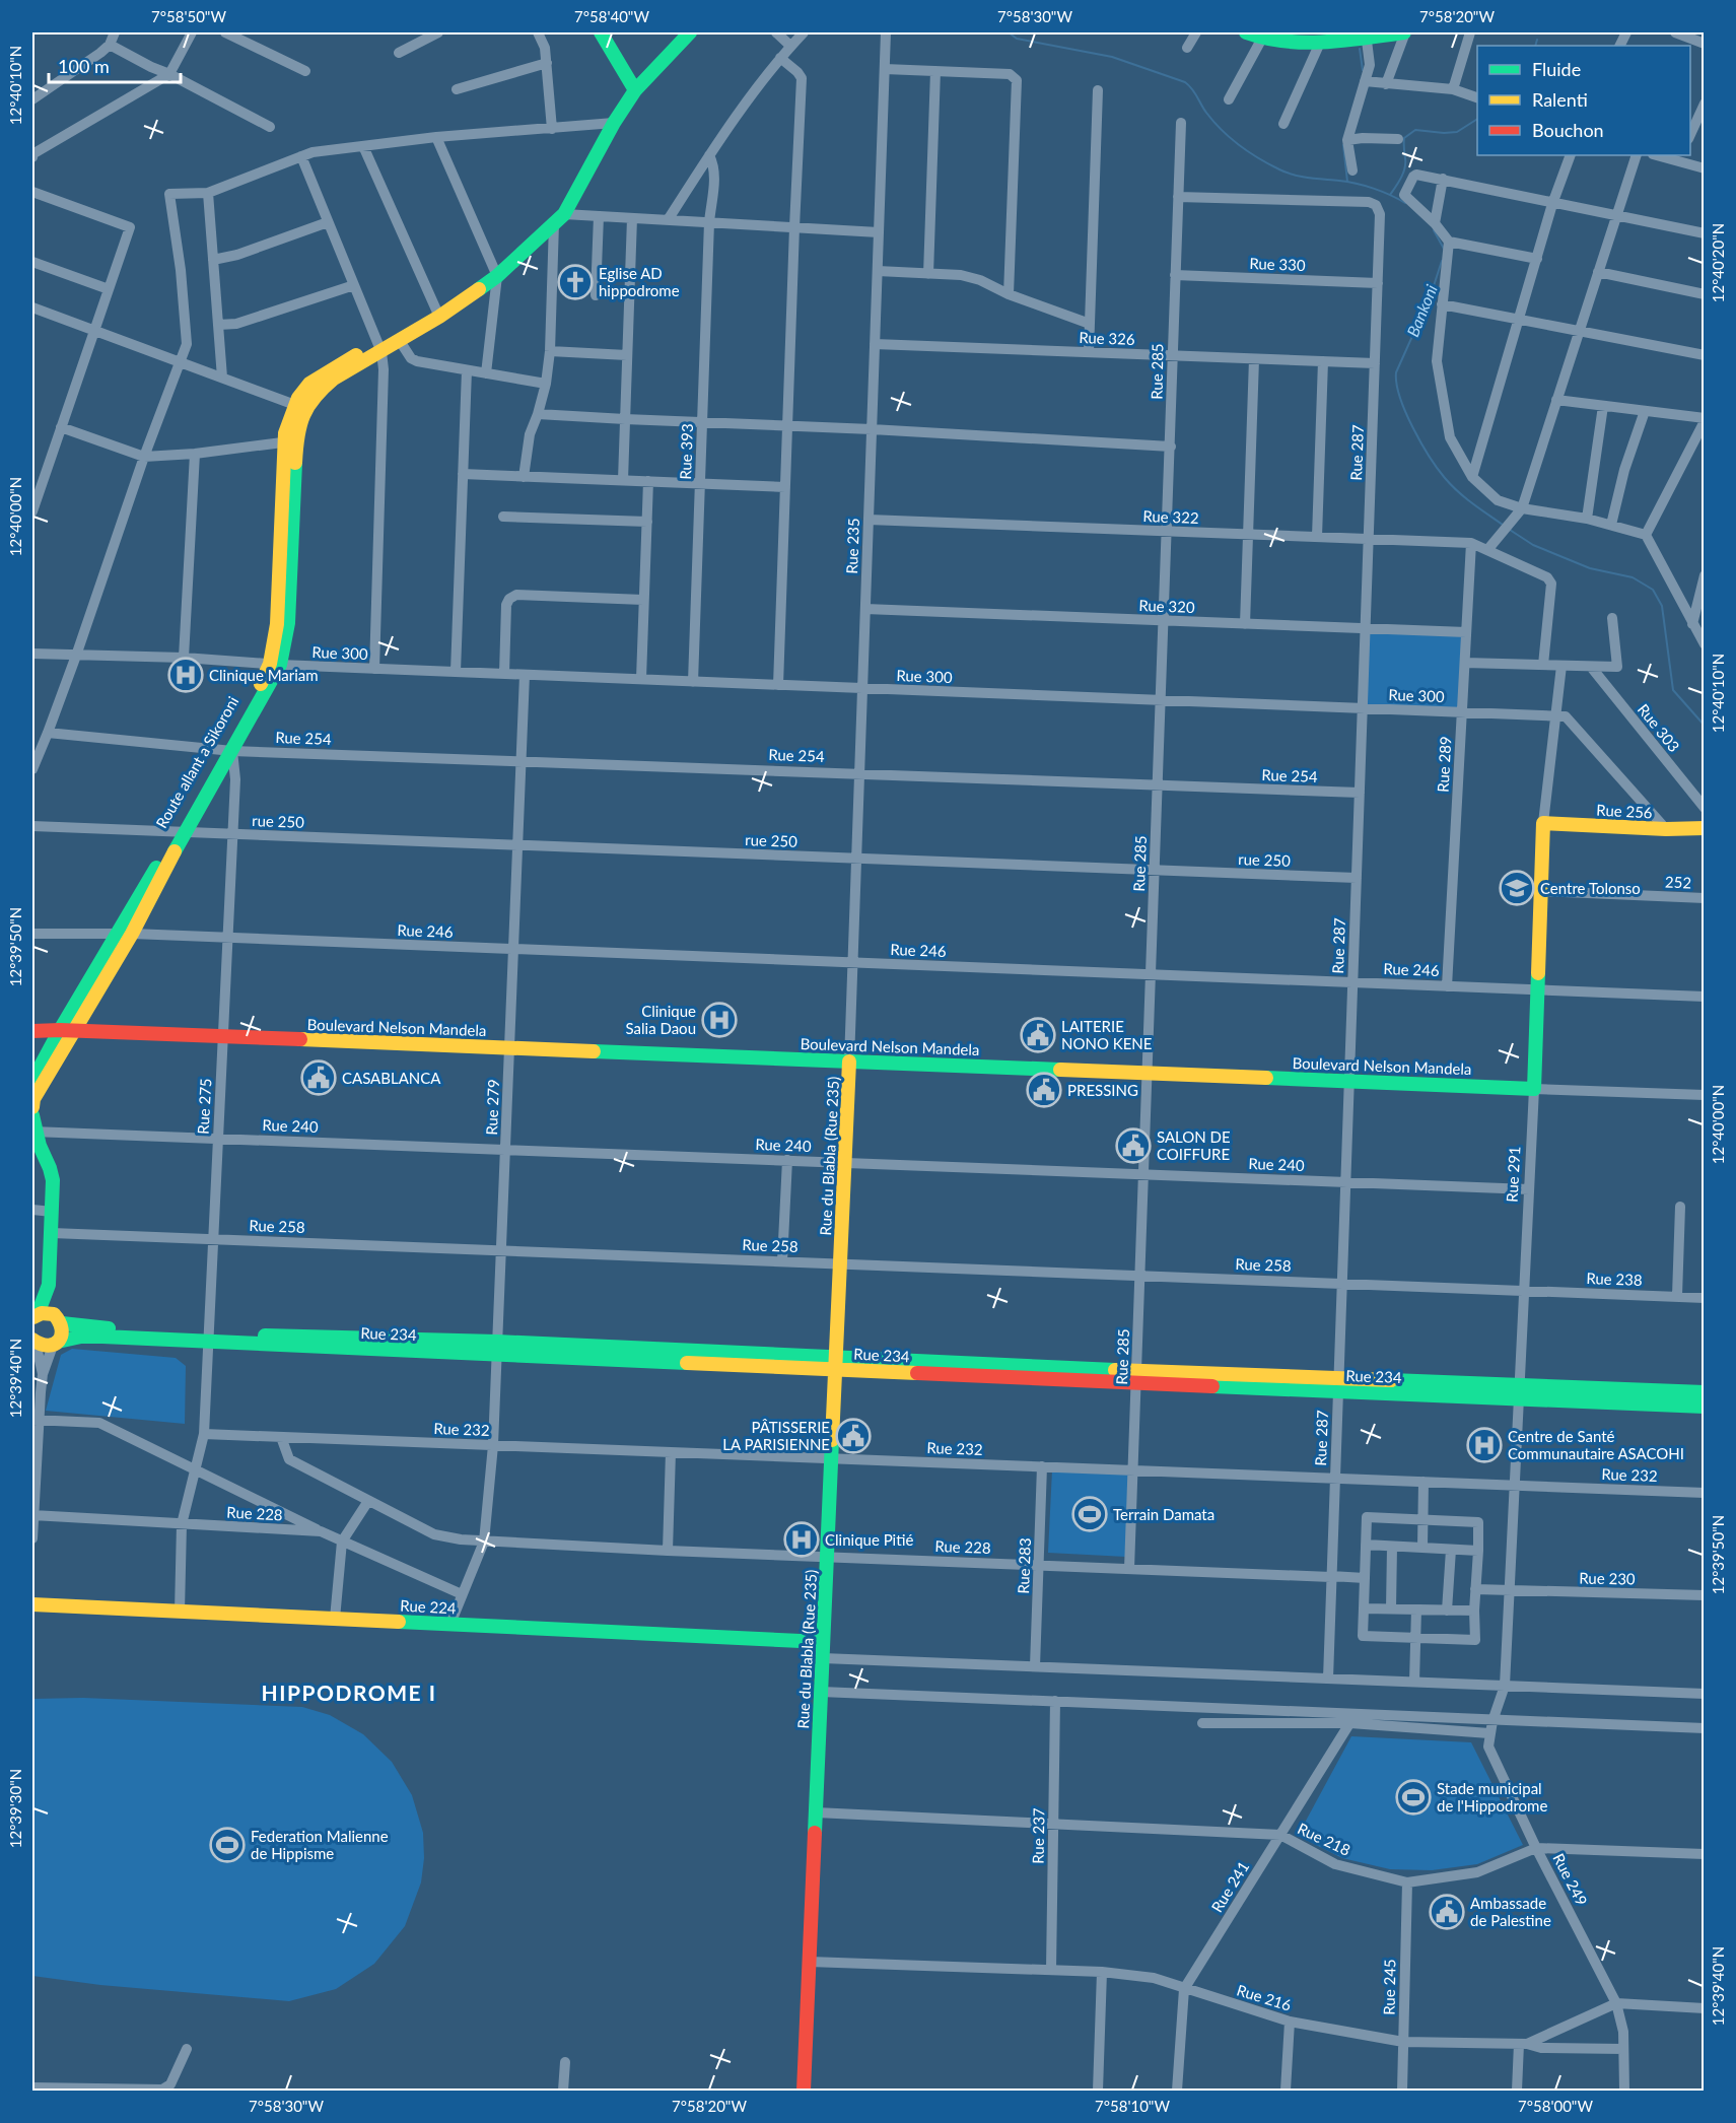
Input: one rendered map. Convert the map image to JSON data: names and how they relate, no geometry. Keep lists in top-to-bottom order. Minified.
{"streets":{"street":["Rue 330","Rue 326","Rue 285","Rue 393","Rue 287","Rue 322","Rue 235","Rue 320","Rue 300","Rue 303","Rue 254","Route allant a Sikoroni","Rue 289","Rue 256","rue 250","252","Rue 246","Boulevard Nelson Mandela","Rue 275","Rue 279","Rue 240","Rue du Blabla (Rue 235)","Rue 291","Rue 258","Rue 238","Rue 234","Rue 232","Rue 228","Rue 283","Rue 230","Rue 224","Rue 237","Rue 218","Rue 249","Rue 241","Rue 245","Rue 216"]},"crossings":[["Rue 330","Rue 285"],["Rue 330","Rue 287"],["Rue 326","Rue 285"],["Rue 326","Rue 287"],["Rue 326","Rue 235"],["Rue 285","Rue 287"],["Rue 285","Rue 322"],["Rue 285","Rue 320"],["Rue 285","Rue 300"],["Rue 285","Rue 254"],["Rue 285","rue 250"],["Rue 285","Rue 246"],["Rue 285","Boulevard Nelson Mandela"],["Rue 285","Rue 240"],["Rue 285","Rue 258"],["Rue 285","Rue 234"],["Rue 285","Rue 232"],["Rue 285","Rue 228"],["Rue 393","Rue 300"],["Rue 287","Rue 322"],["Rue 287","Rue 320"],["Rue 287","Rue 300"],["Rue 287","Rue 254"],["Rue 287","rue 250"],["Rue 287","Rue 246"],["Rue 287","Boulevard Nelson Mandela"],["Rue 287","Rue 240"],["Rue 287","Rue 258"],["Rue 287","Rue 234"],["Rue 287","Rue 232"],["Rue 287","Rue 228"],["Rue 322","Rue 235"],["Rue 322","Rue 289"],["Rue 235","Rue 320"],["Rue 235","Rue 300"],["Rue 235","Rue 254"],["Rue 235","rue 250"],["Rue 235","Rue 246"],["Rue 235","Boulevard Nelson Mandela"],["Rue 235","Rue du Blabla (Rue 235)"],["Rue 320","Rue 289"],["Rue 300","Rue 289"],["Rue 300","Rue 279"],["Rue 300","Rue 291"],["Rue 254","Rue 275"],["Rue 254","Rue 279"],["Route allant a Sikoroni","rue 250"],["Route allant a Sikoroni","Rue 246"],["Route allant a Sikoroni","Boulevard Nelson Mandela"],["Rue 289","Rue 246"],["Rue 256","Rue 291"],["rue 250","Rue 275"],["rue 250","Rue 279"],["252","Rue 291"],["Rue 246","Rue 275"],["Rue 246","Rue 279"],["Rue 246","Rue 291"],["Boulevard Nelson Mandela","Rue 275"],["Boulevard Nelson Mandela","Rue 279"],["Boulevard Nelson Mandela","Rue du Blabla (Rue 235)"],["Boulevard Nelson Mandela","Rue 291"],["Rue 275","Rue 240"],["Rue 275","Rue 258"],["Rue 275","Rue 234"],["Rue 275","Rue 232"],["Rue 279","Rue 240"],["Rue 279","Rue 258"],["Rue 279","Rue 234"],["Rue 279","Rue 232"],["Rue 279","Rue 228"],["Rue 279","Rue 224"],["Rue 240","Rue du Blabla (Rue 235)"],["Rue 240","Rue 291"],["Rue du Blabla (Rue 235)","Rue 258"],["Rue du Blabla (Rue 235)","Rue 234"],["Rue du Blabla (Rue 235)","Rue 232"],["Rue du Blabla (Rue 235)","Rue 228"],["Rue du Blabla (Rue 235)","Rue 224"],["Rue du Blabla (Rue 235)","Rue 218"],["Rue du Blabla (Rue 235)","Rue 216"],["Rue 291","Rue 258"],["Rue 291","Rue 238"],["Rue 291","Rue 234"],["Rue 291","Rue 232"],["Rue 291","Rue 230"],["Rue 291","Rue 249"],["Rue 258","Rue 238"],["Rue 232","Rue 228"],["Rue 232","Rue 283"],["Rue 228","Rue 283"],["Rue 237","Rue 218"],["Rue 237","Rue 216"],["Rue 218","Rue 249"],["Rue 218","Rue 241"],["Rue 218","Rue 245"],["Rue 249","Rue 216"],["Rue 241","Rue 216"],["Rue 245","Rue 216"]],"districts":["HIPPODROME I"],"water":["Bankoni"],"places":{"church":["Eglise AD hippodrome"],"hospital":["Clinique Mariam","Clinique Salia Daou","Centre de Santé Communautaire ASACOHI","Clinique Pitié"],"school or university":["Centre Tolonso"],"public building":["LAITERIE NONO KENE","CASABLANCA","PRESSING","SALON DE COIFFURE","PÂTISSERIE LA PARISIENNE","Ambassade de Palestine"],"sports":["Terrain Damata","Stade municipal de l'Hippodrome","Federation Malienne de Hippisme"]},"legend":["Fluide","Ralenti","Bouchon"],"scale_bar":"100 m","coordinates":["7°58'50\"W","7°58'40\"W","7°58'30\"W","7°58'20\"W","12°40'10\"N","12°40'20\"N","12°40'00\"N","12°39'50\"N","12°39'40\"N","12°39'30\"N","7°58'10\"W","7°58'00\"W"]}
